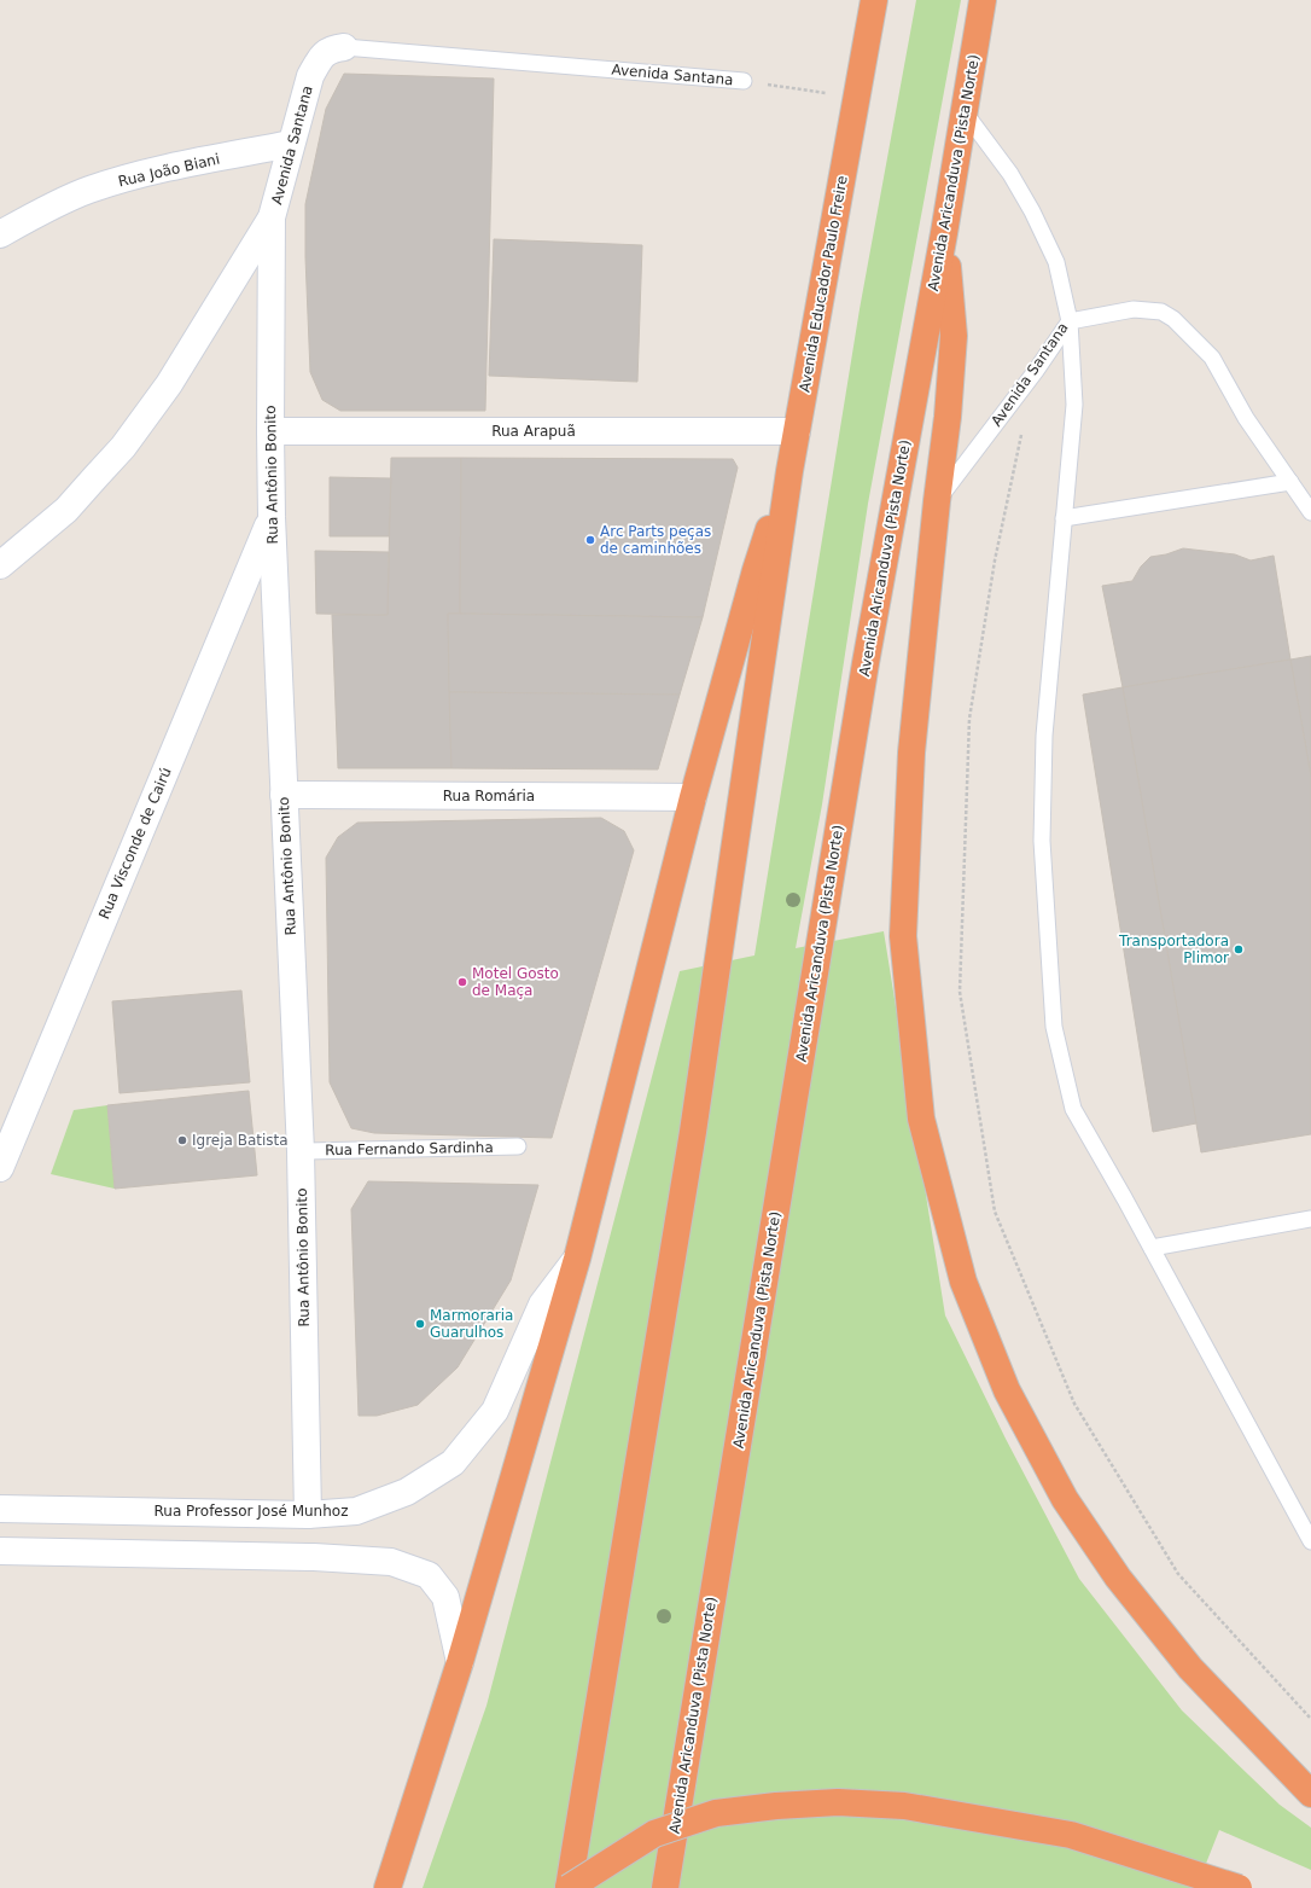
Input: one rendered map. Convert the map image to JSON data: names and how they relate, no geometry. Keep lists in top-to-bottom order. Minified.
{"streets":{"highway":["Avenida Aricanduva (Pista Norte)","Avenida Educador Paulo Freire"],"street":["Avenida Santana","Rua João Biani","Rua Arapuã","Rua Antônio Bonito","Rua Romária","Rua Visconde de Cairú","Rua Professor José Munhoz"],"lane":["Rua Fernando Sardinha"]},"crossings":[["Avenida Santana","Rua João Biani"],["Avenida Santana","Avenida Aricanduva (Pista Norte)"],["Avenida Santana","Rua Antônio Bonito"],["Avenida Educador Paulo Freire","Rua Arapuã"],["Rua Arapuã","Rua Antônio Bonito"],["Rua Antônio Bonito","Rua Romária"],["Rua Antônio Bonito","Rua Visconde de Cairú"],["Rua Antônio Bonito","Rua Fernando Sardinha"],["Rua Antônio Bonito","Rua Professor José Munhoz"]],"places":["Arc Parts peças de caminhões","Transportadora Plimor","Motel Gosto de Maça","Igreja Batista","Marmoraria Guarulhos"]}
